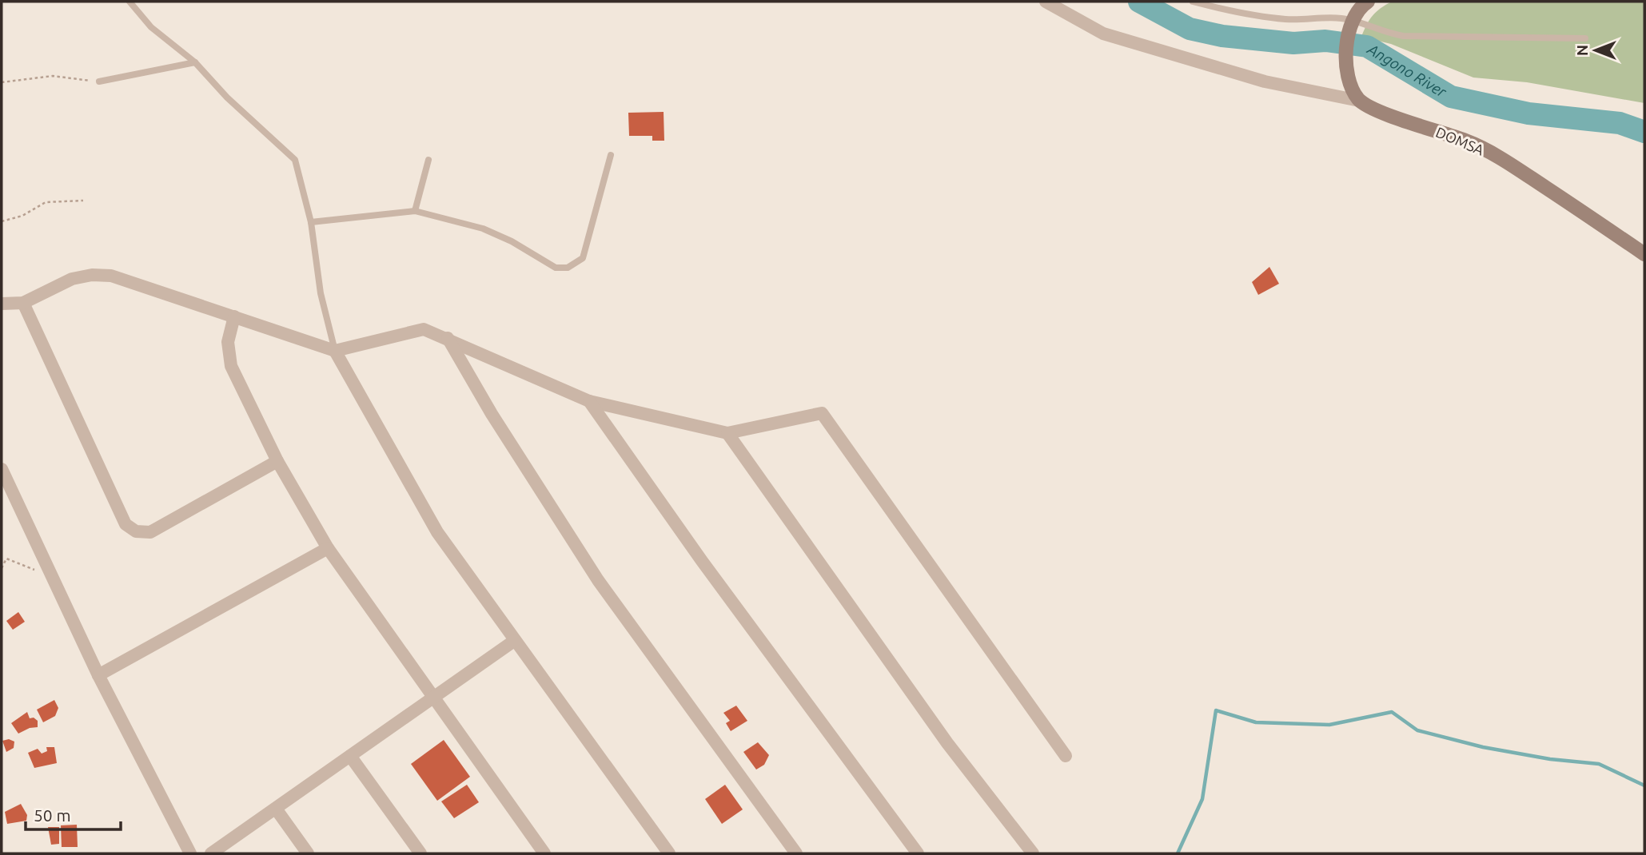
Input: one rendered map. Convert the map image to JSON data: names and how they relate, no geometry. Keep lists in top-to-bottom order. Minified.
{"streets":{"main road":["DOMSA"]},"water":["Angono River"],"scale_bar":"50 m","north":"left"}
